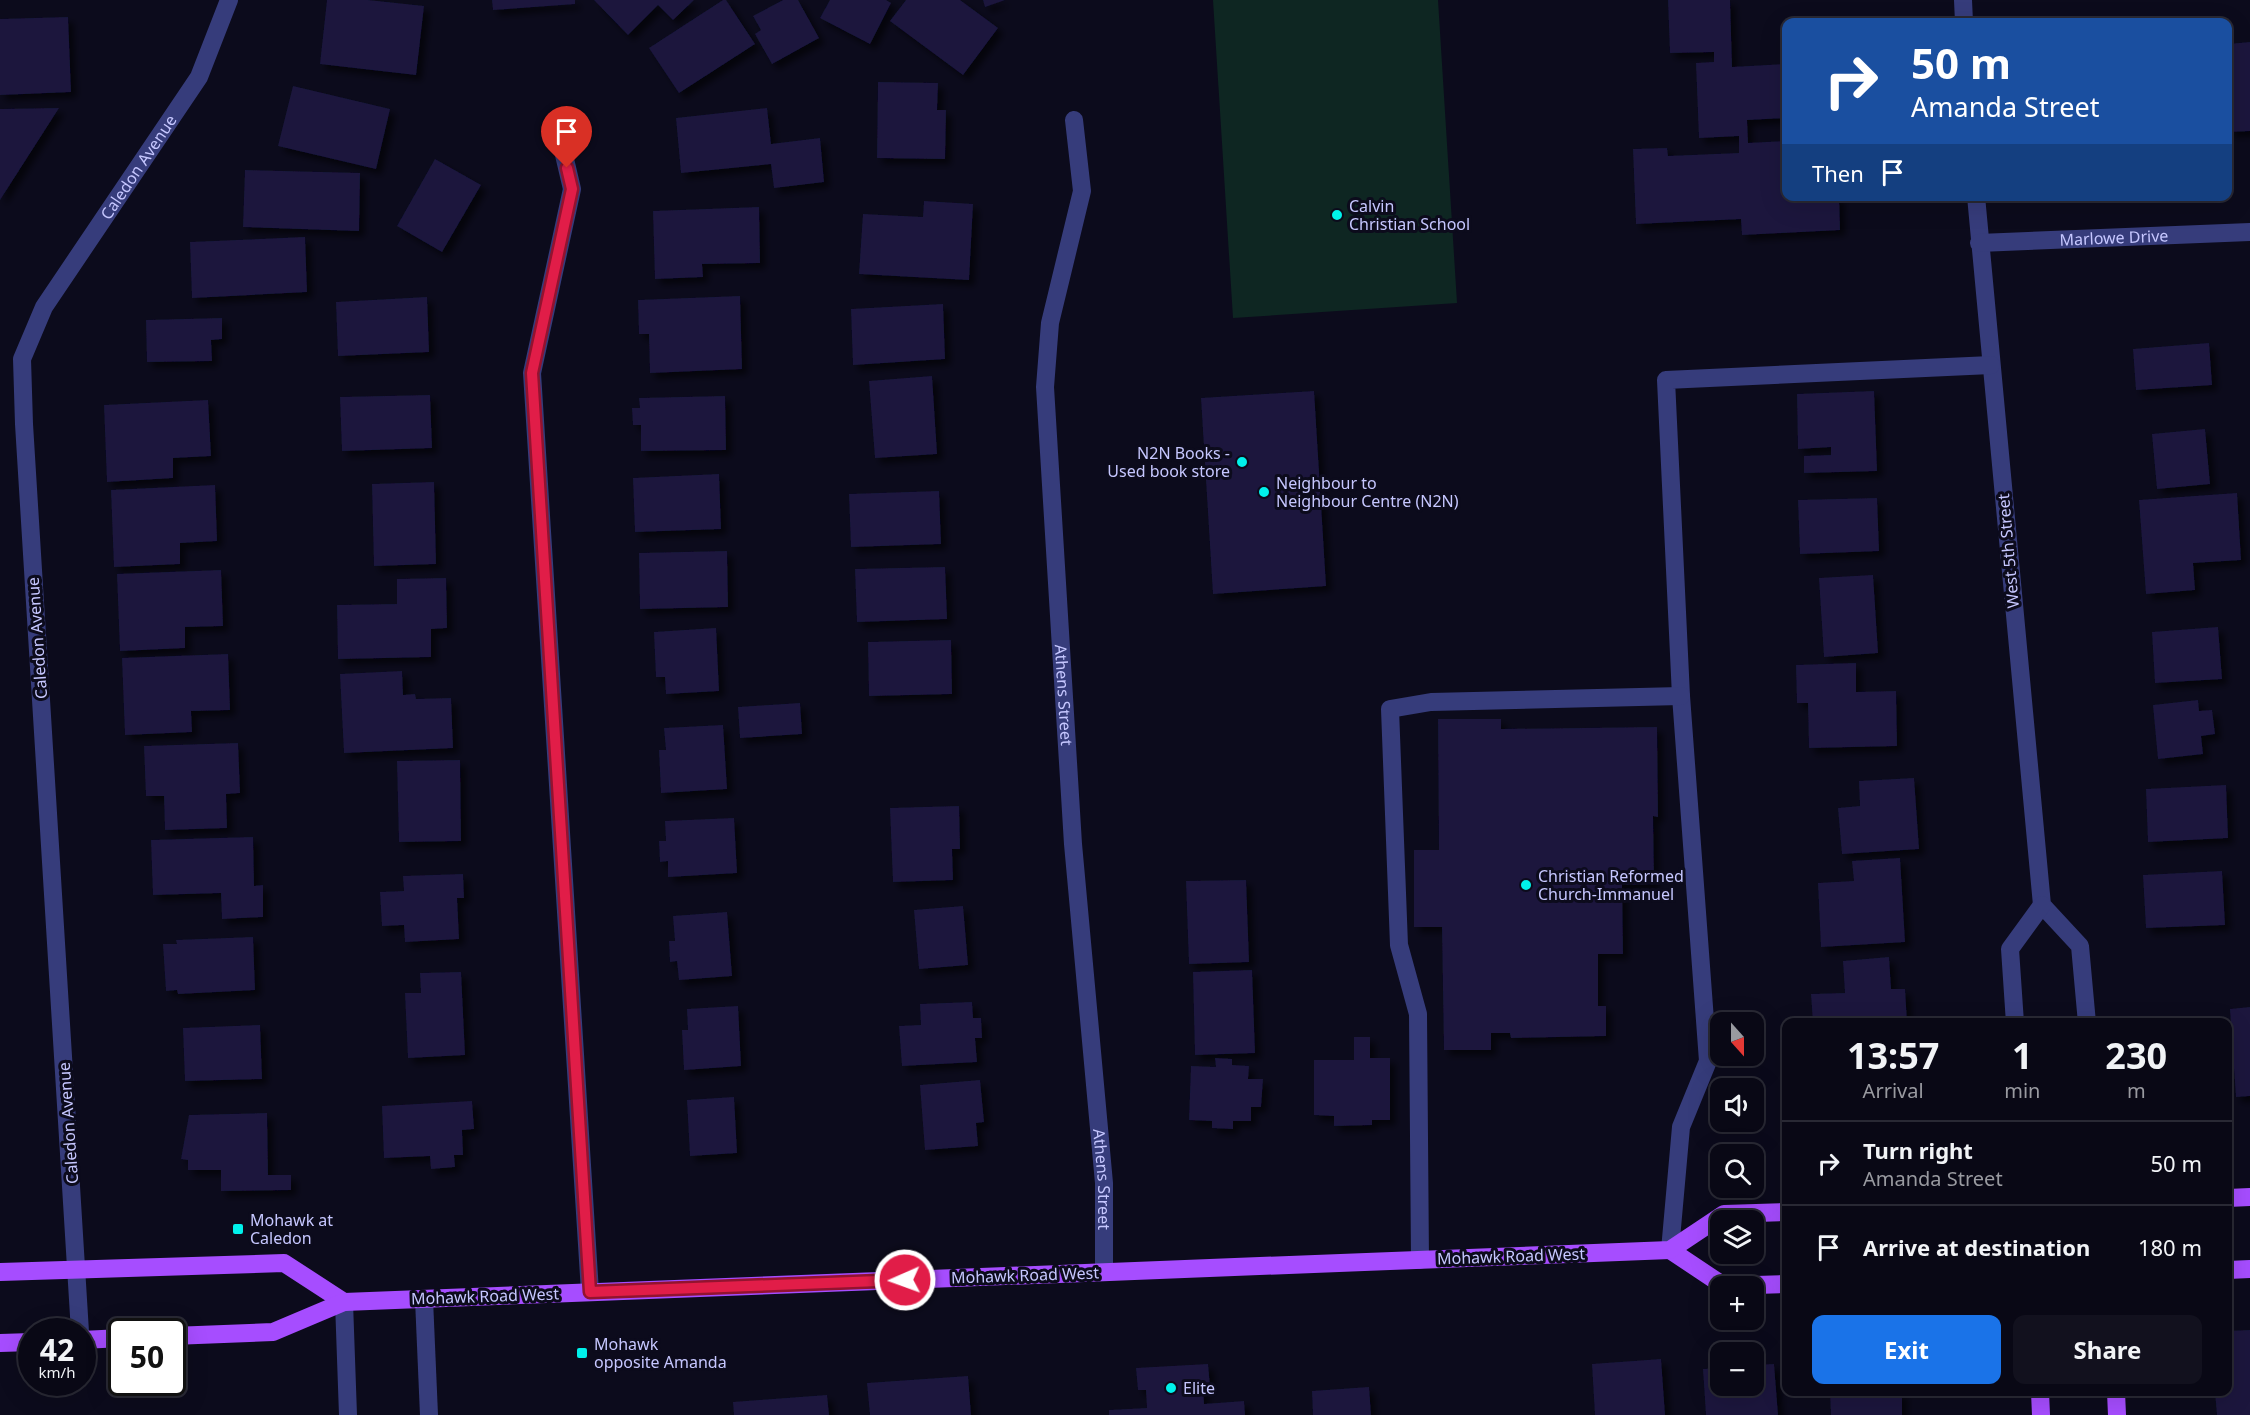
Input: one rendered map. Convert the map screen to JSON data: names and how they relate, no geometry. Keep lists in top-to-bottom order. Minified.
{"streets":{"main road":["Mohawk Road West"],"street":["Caledon Avenue","Marlowe Drive","West 5th Street","Athens Street"]},"crossings":[["Marlowe Drive","West 5th Street"],["Athens Street","Mohawk Road West"]],"places":{"other":["Calvin Christian School","N2N Books - Used book store","Neighbour to Neighbour Centre (N2N)","Christian Reformed Church-Immanuel","Elite"],"transit":["Mohawk at Caledon","Mohawk opposite Amanda"]},"north":"bottom","page":{"turn":["50 m","Amanda Street"],"then":"Then","map_buttons":["+","−"],"eta":["13:57","Arrival","1","min","230","m"],"list":[{"name":"Turn right","note":"Amanda Street","value":"50 m"},{"name":"Arrive at destination","value":"180 m"}],"buttons":["Exit","Share"],"speed":"42 km/h","limit":"50"}}
